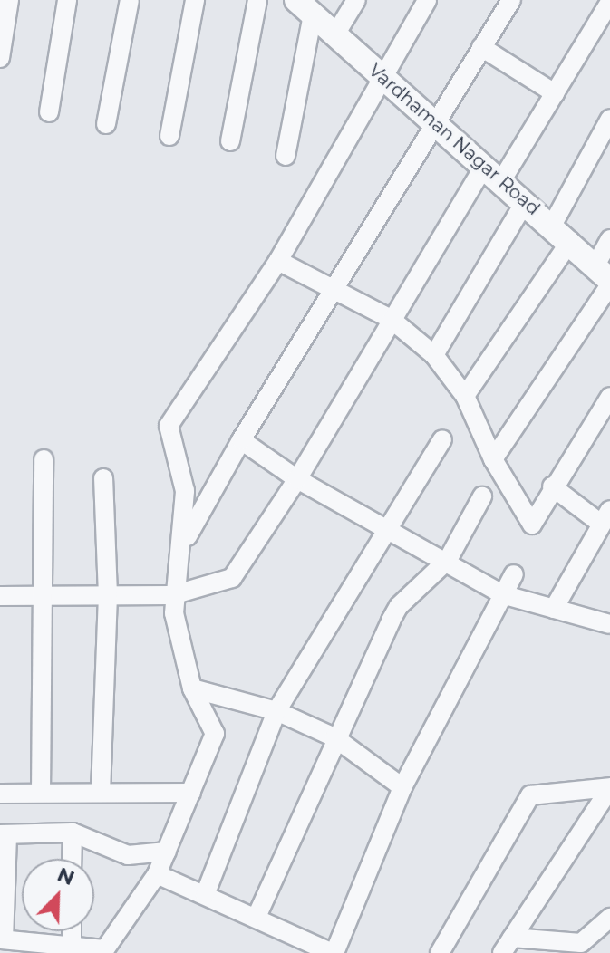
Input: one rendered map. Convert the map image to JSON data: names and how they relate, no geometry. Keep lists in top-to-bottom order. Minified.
{"streets":{"street":["Vardhaman Nagar Road"]},"north":"top right"}
